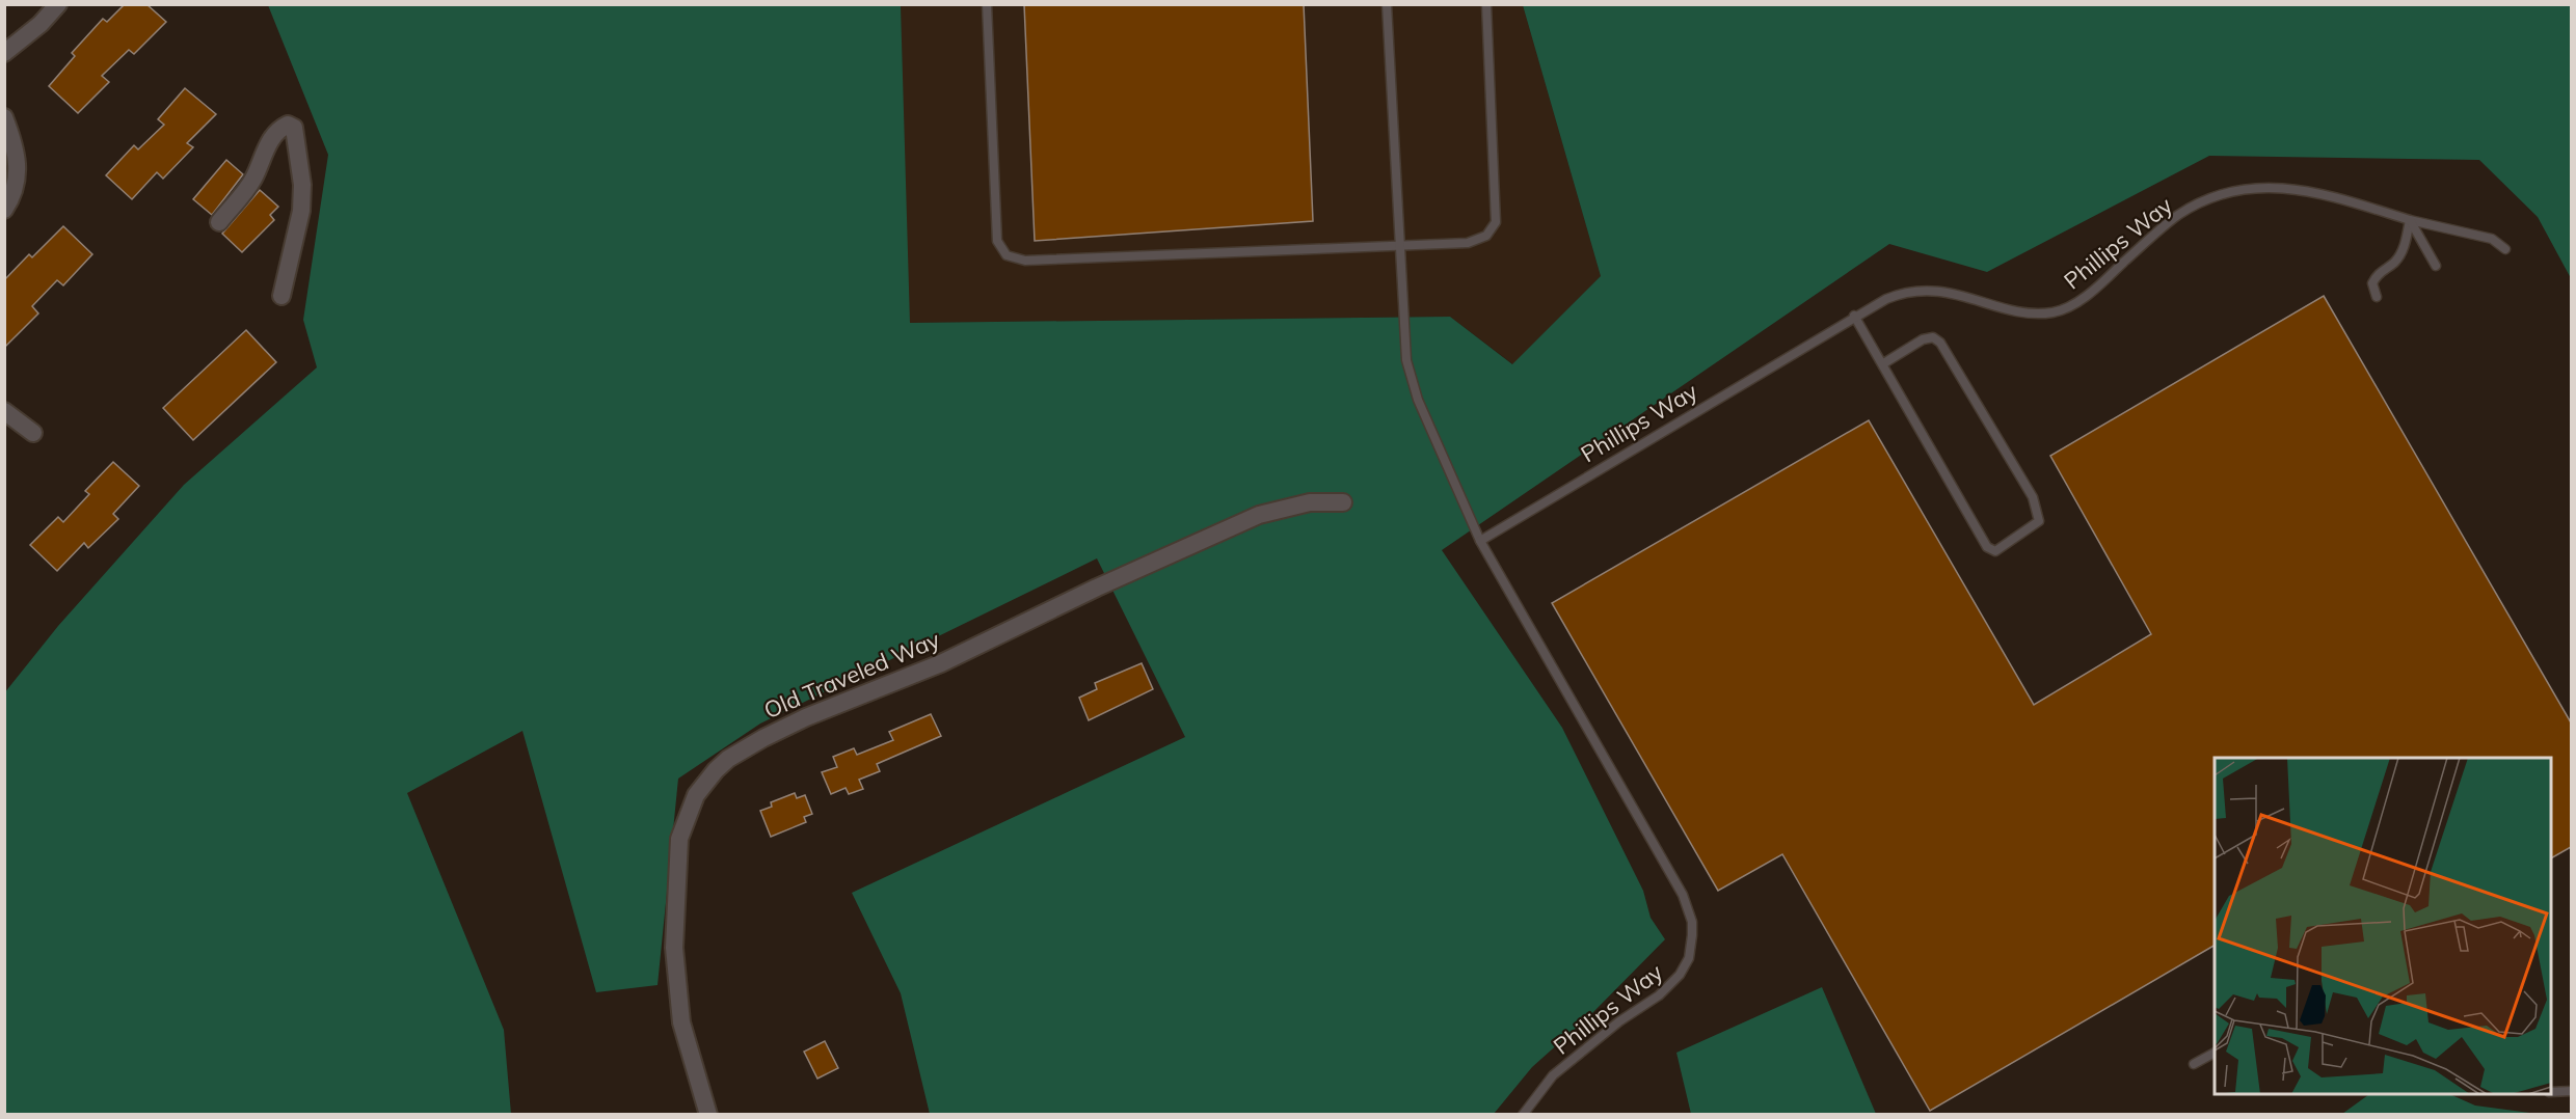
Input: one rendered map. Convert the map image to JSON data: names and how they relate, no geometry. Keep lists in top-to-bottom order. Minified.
{"streets":{"street":["Old Traveled Way"],"lane":["Phillips Way"]}}
